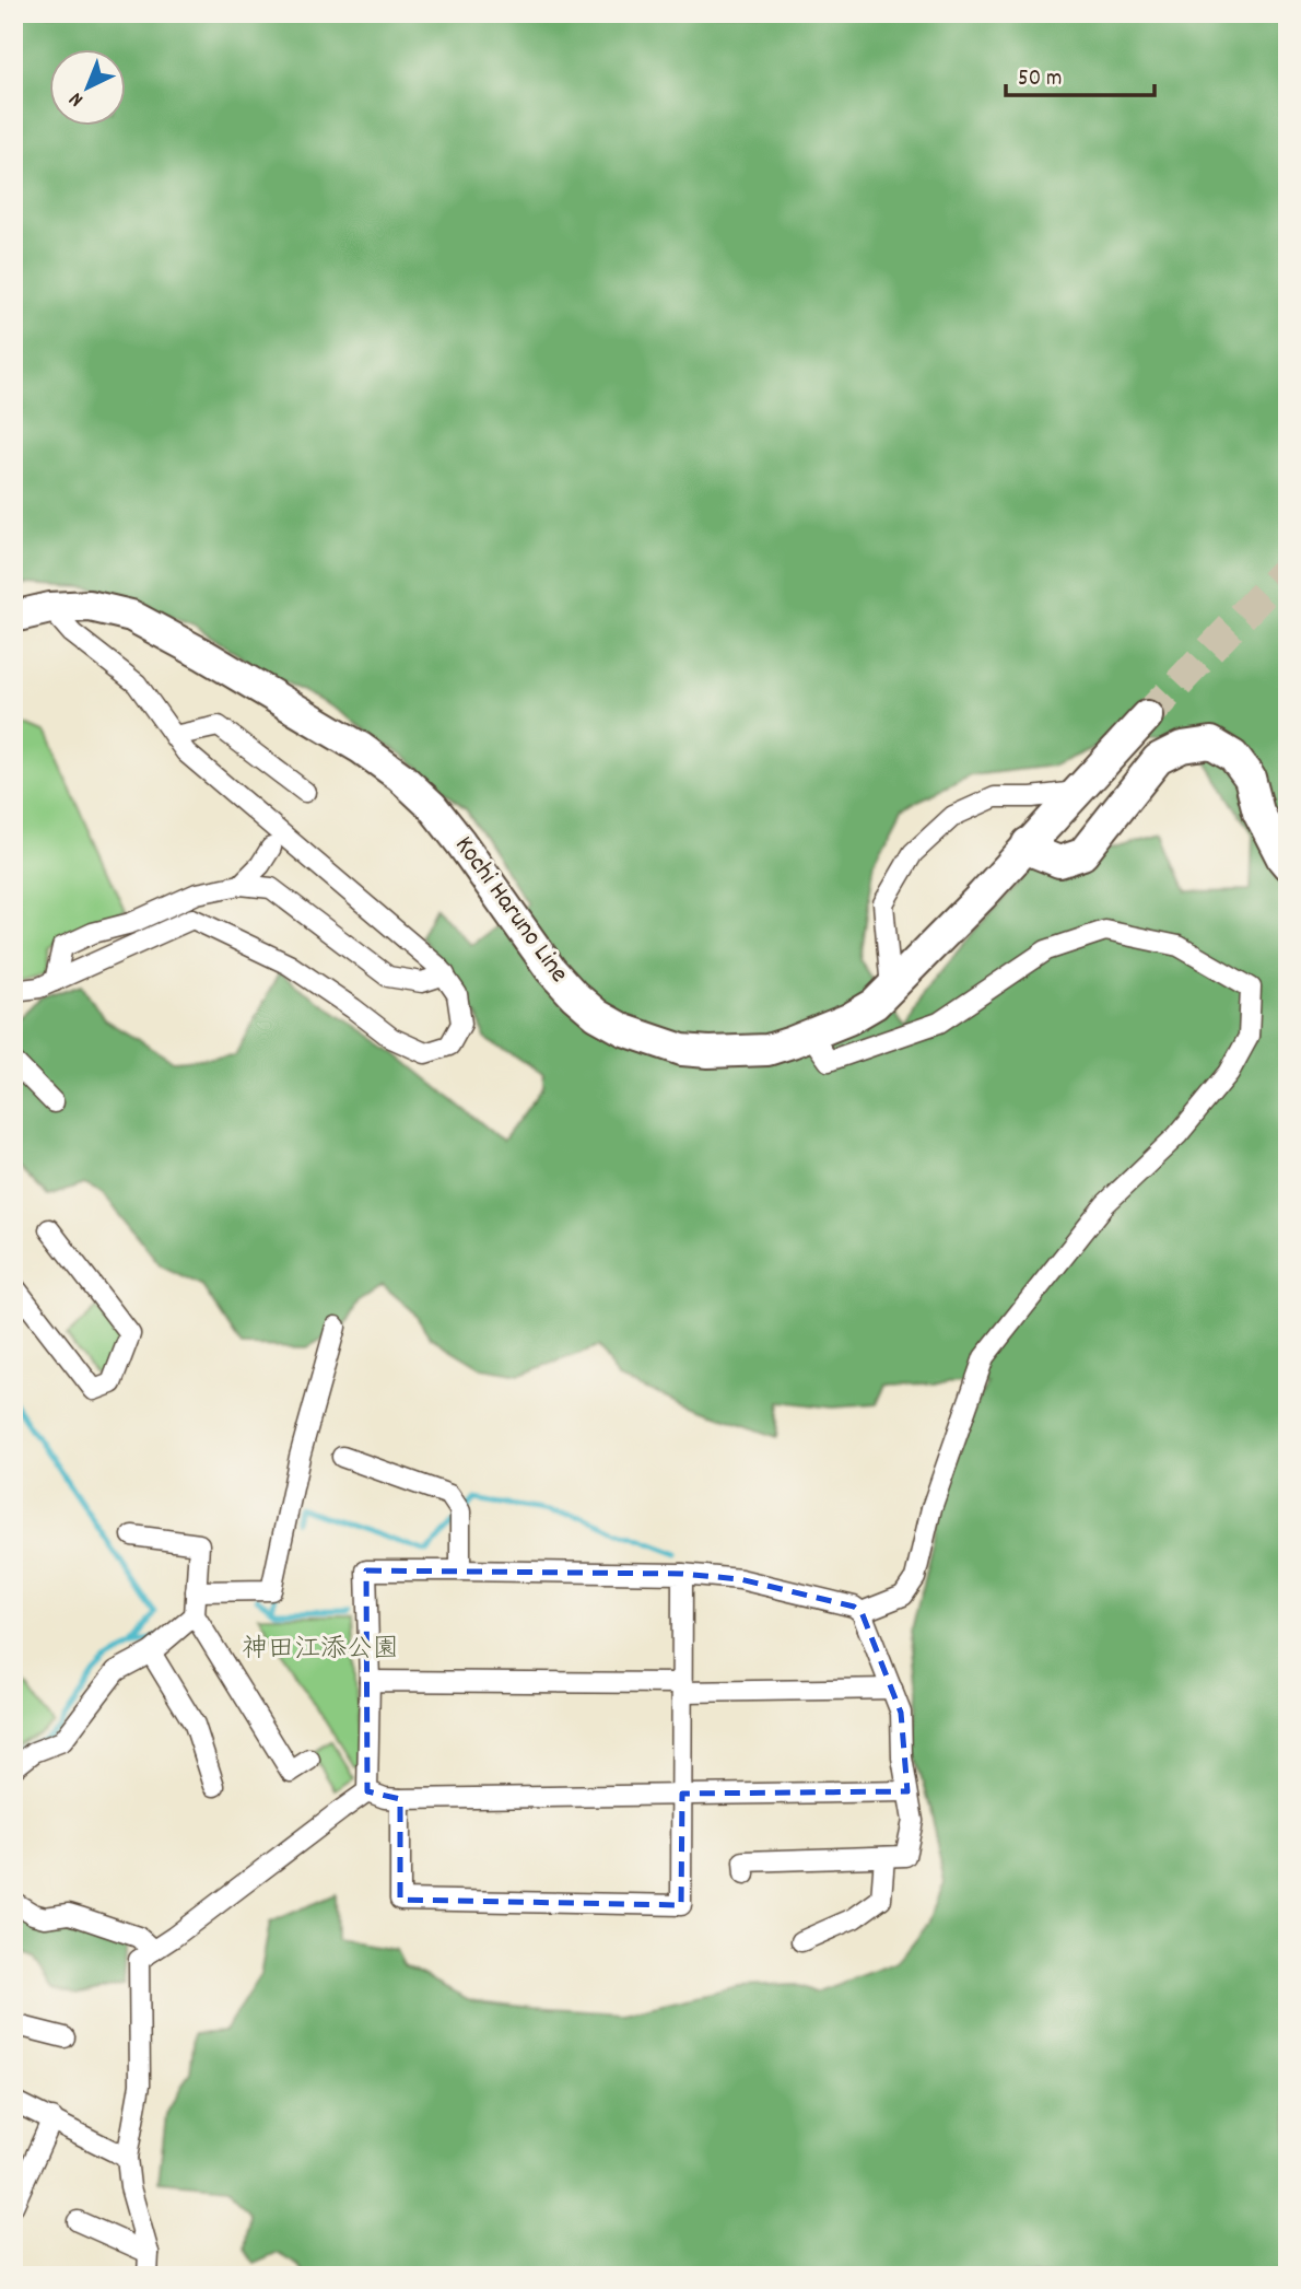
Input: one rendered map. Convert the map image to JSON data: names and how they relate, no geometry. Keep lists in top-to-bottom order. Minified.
{"streets":{"main road":["Kochi Haruno Line"]},"parks":["神田江添公園"],"scale_bar":"50 m","north":"bottom left"}
